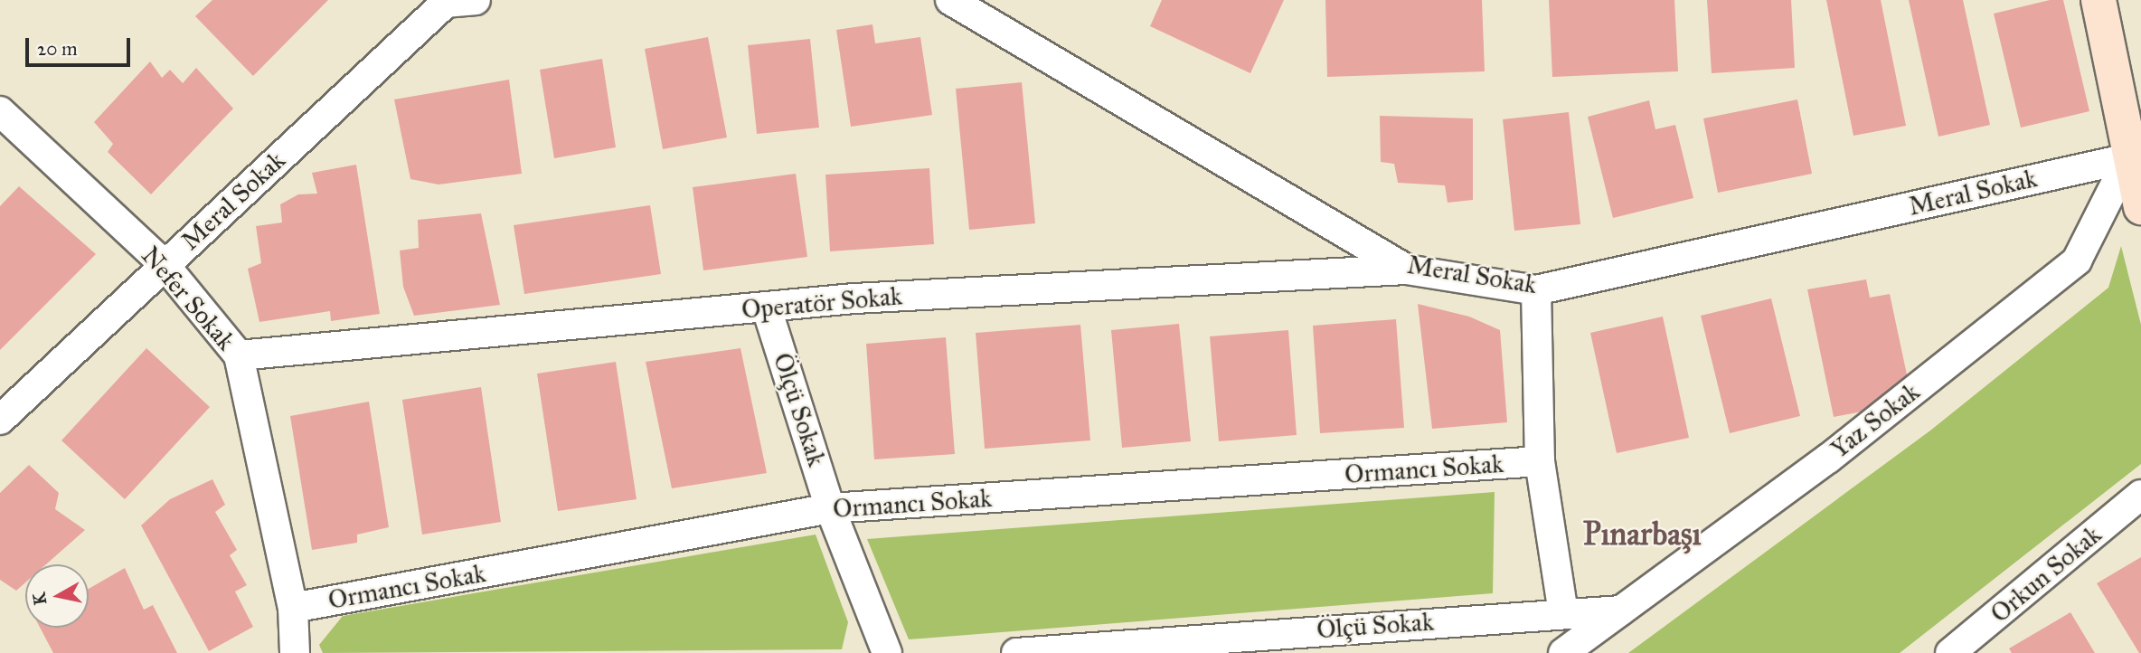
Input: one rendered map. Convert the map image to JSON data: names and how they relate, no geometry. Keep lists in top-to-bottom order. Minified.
{"streets":{"street":["Meral Sokak","Nefer Sokak","Operatör Sokak","Ölçü Sokak","Yaz Sokak","Ormancı Sokak","Orkun Sokak"]},"crossings":[["Meral Sokak","Nefer Sokak"],["Meral Sokak","Operatör Sokak"],["Meral Sokak","Yaz Sokak"],["Nefer Sokak","Operatör Sokak"],["Nefer Sokak","Ormancı Sokak"],["Operatör Sokak","Ölçü Sokak"],["Ölçü Sokak","Yaz Sokak"],["Ölçü Sokak","Ormancı Sokak"]],"districts":["Pınarbaşı"],"scale_bar":"20 m","north":"left"}
